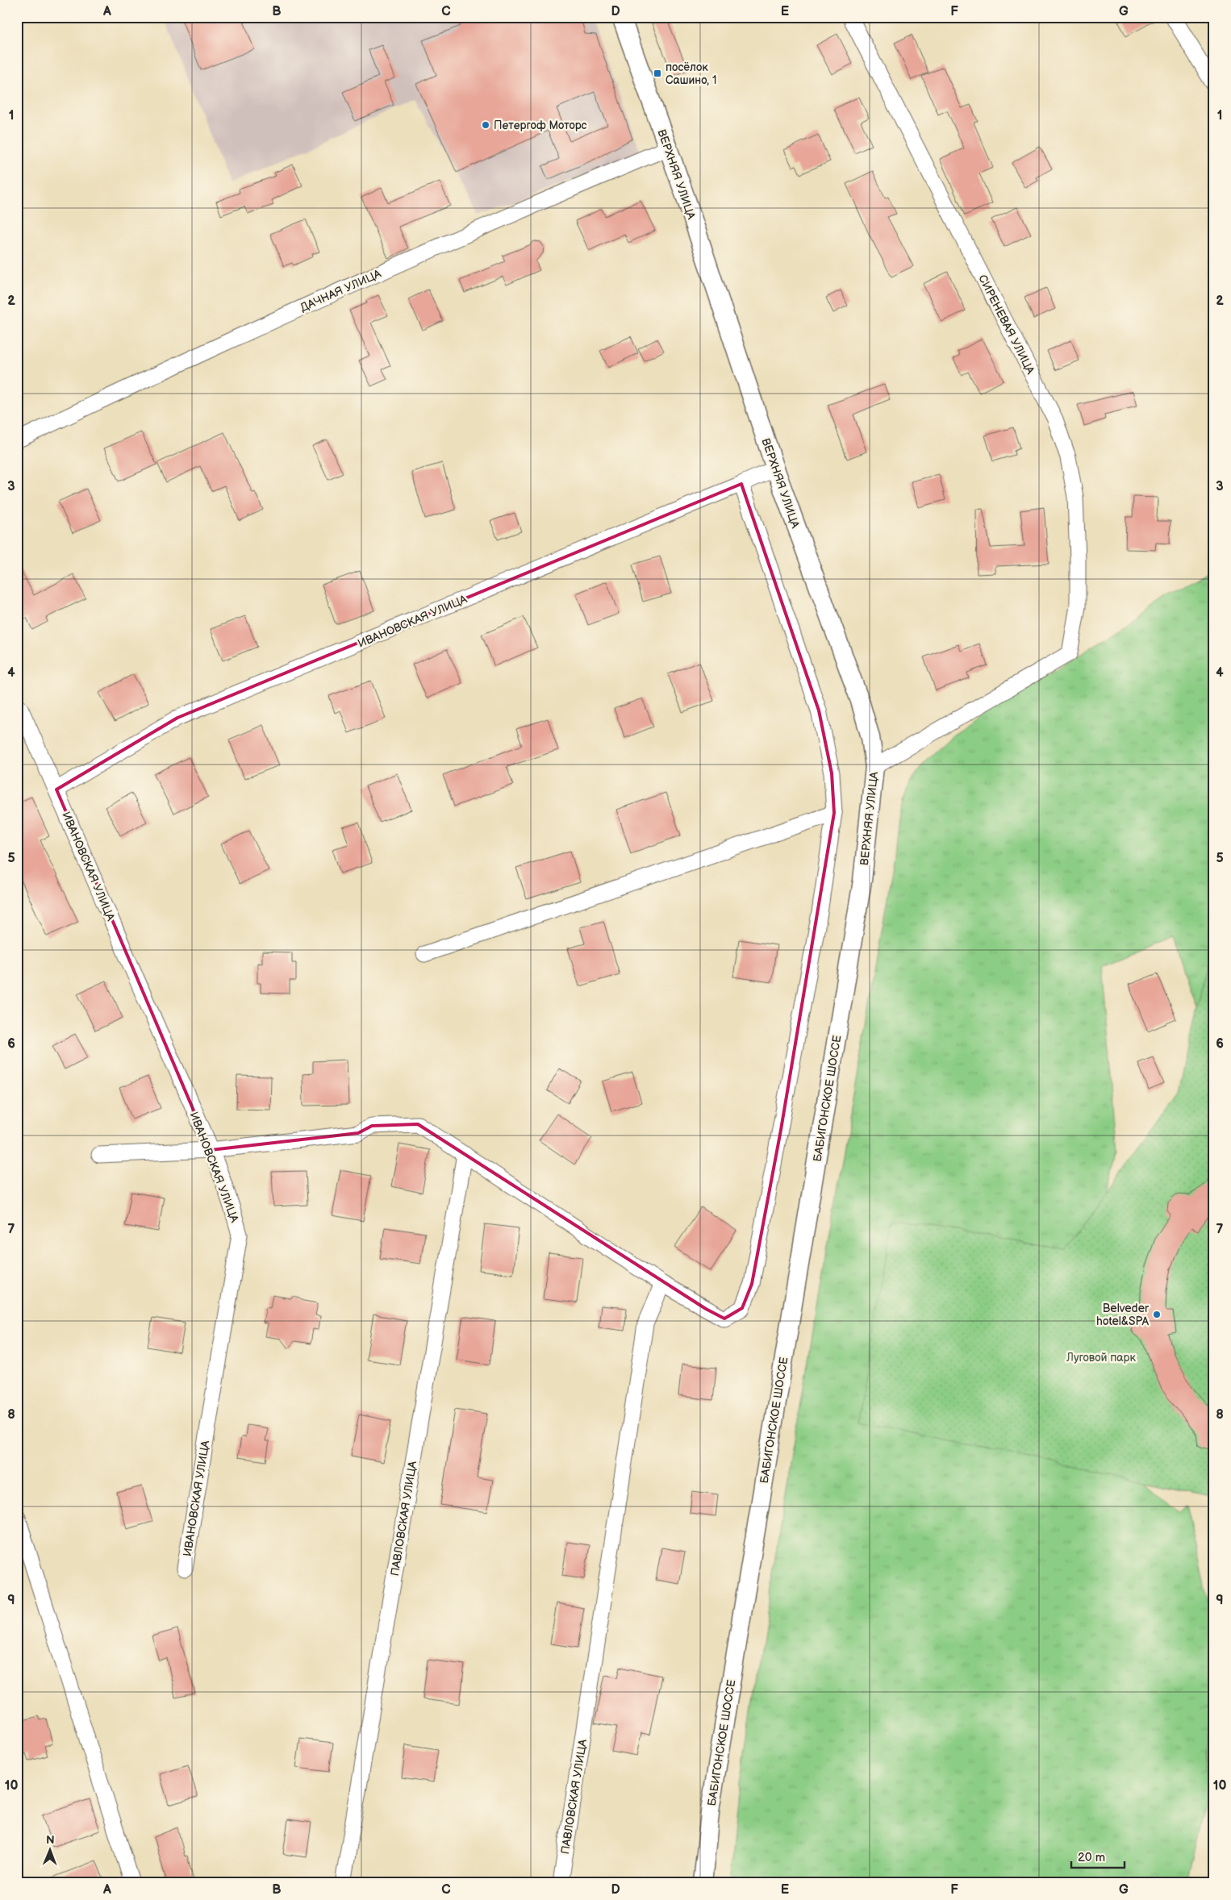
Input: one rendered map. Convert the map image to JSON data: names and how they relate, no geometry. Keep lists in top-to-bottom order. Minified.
{"streets":{"street":["ВЕРХНЯЯ УЛИЦА","ДАЧНАЯ УЛИЦА","СИРЕНЕВАЯ УЛИЦА","ИВАНОВСКАЯ УЛИЦА","БАБИГОНСКОЕ ШОССЕ","ПАВЛОВСКАЯ УЛИЦА"]},"crossings":[["ВЕРХНЯЯ УЛИЦА","ДАЧНАЯ УЛИЦА"],["ВЕРХНЯЯ УЛИЦА","СИРЕНЕВАЯ УЛИЦА"],["ВЕРХНЯЯ УЛИЦА","ИВАНОВСКАЯ УЛИЦА"],["ВЕРХНЯЯ УЛИЦА","БАБИГОНСКОЕ ШОССЕ"]],"parks":["Луговой парк"],"places":{"transit":["посёлок Сашино, 1"],"other":["Петергоф Моторс","Belveder hotel&SPA"]},"scale_bar":"20 m","north":"top","grid":{"columns":["A","B","C","D","E","F","G"],"rows":["1","2","3","4","5","6","7","8","9","10"]}}
